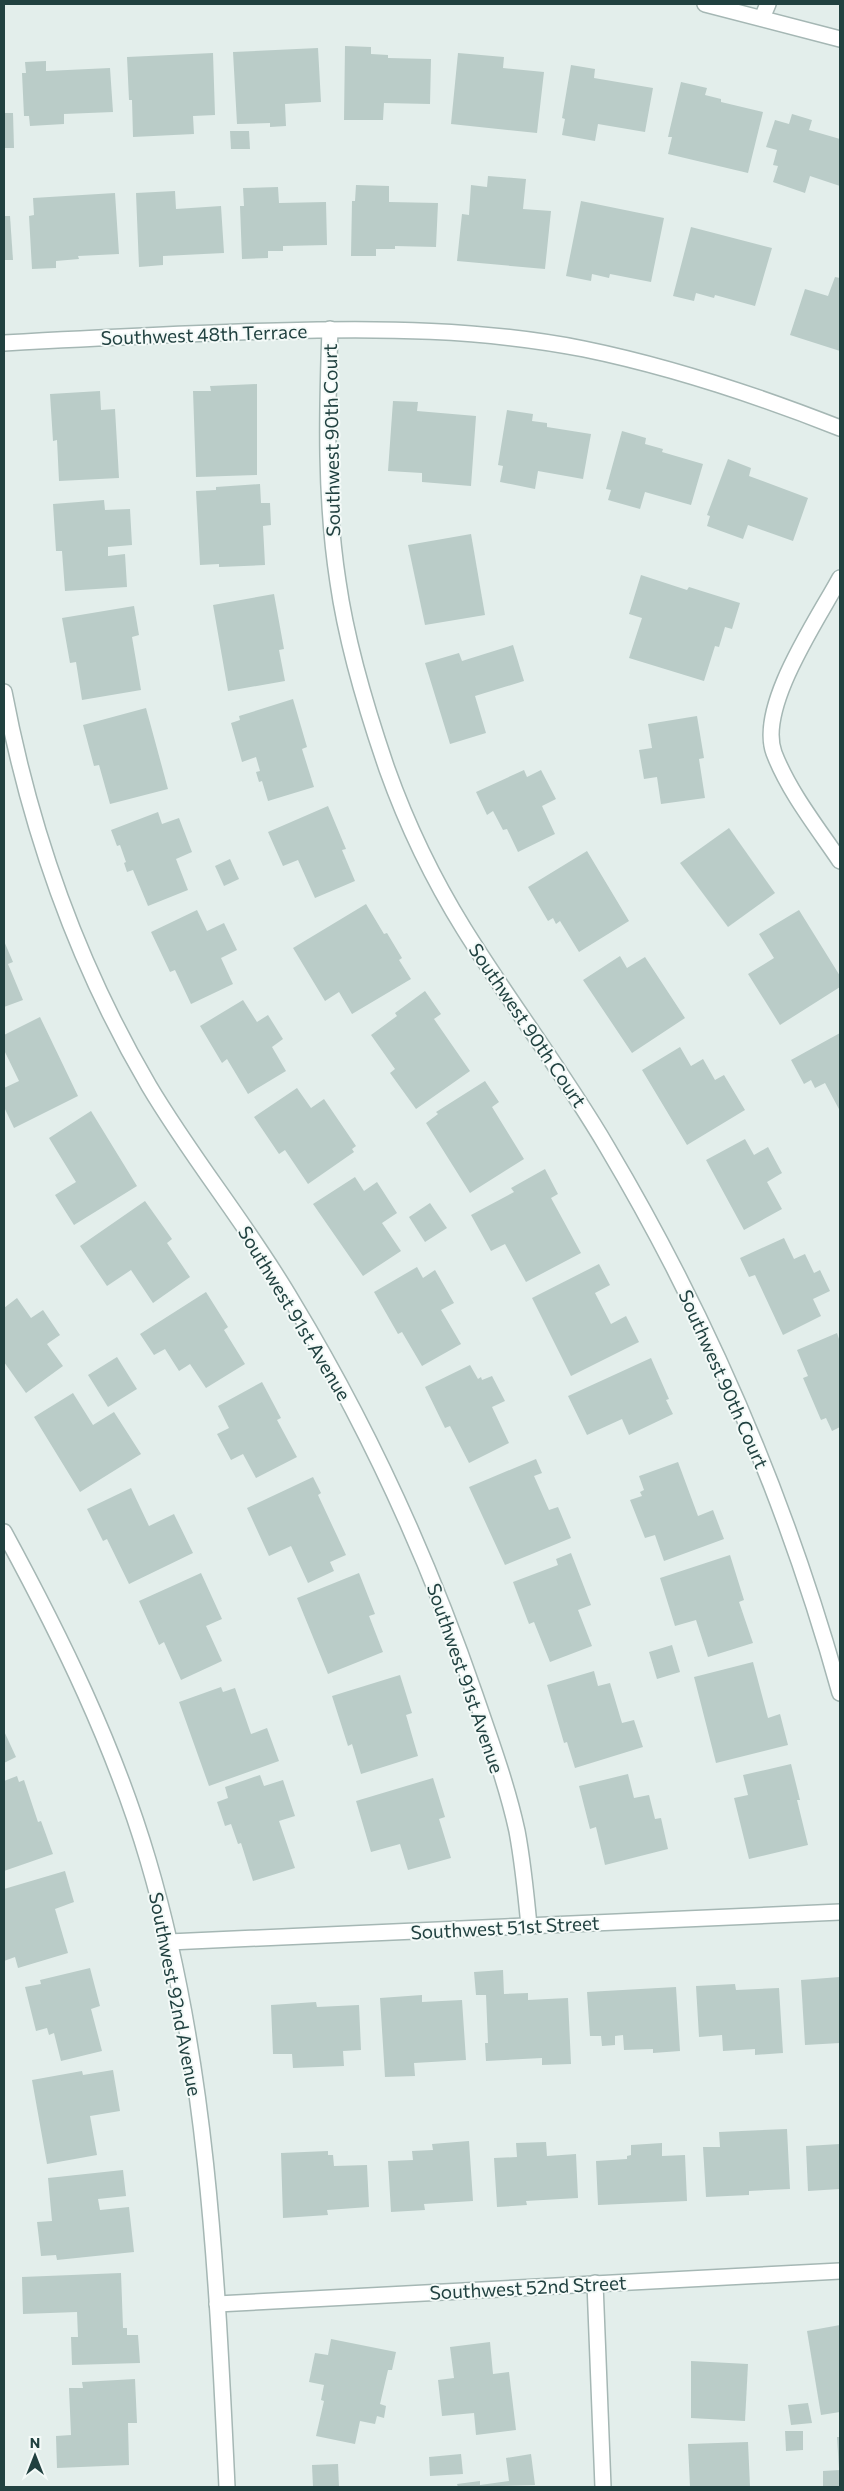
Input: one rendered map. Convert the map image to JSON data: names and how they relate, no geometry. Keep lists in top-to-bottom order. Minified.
{"streets":{"street":["Southwest 48th Terrace","Southwest 90th Court","Southwest 91st Avenue","Southwest 51st Street","Southwest 92nd Avenue","Southwest 52nd Street"]},"crossings":[["Southwest 48th Terrace","Southwest 90th Court"],["Southwest 91st Avenue","Southwest 51st Street"],["Southwest 51st Street","Southwest 92nd Avenue"],["Southwest 92nd Avenue","Southwest 52nd Street"]],"north":"top"}
